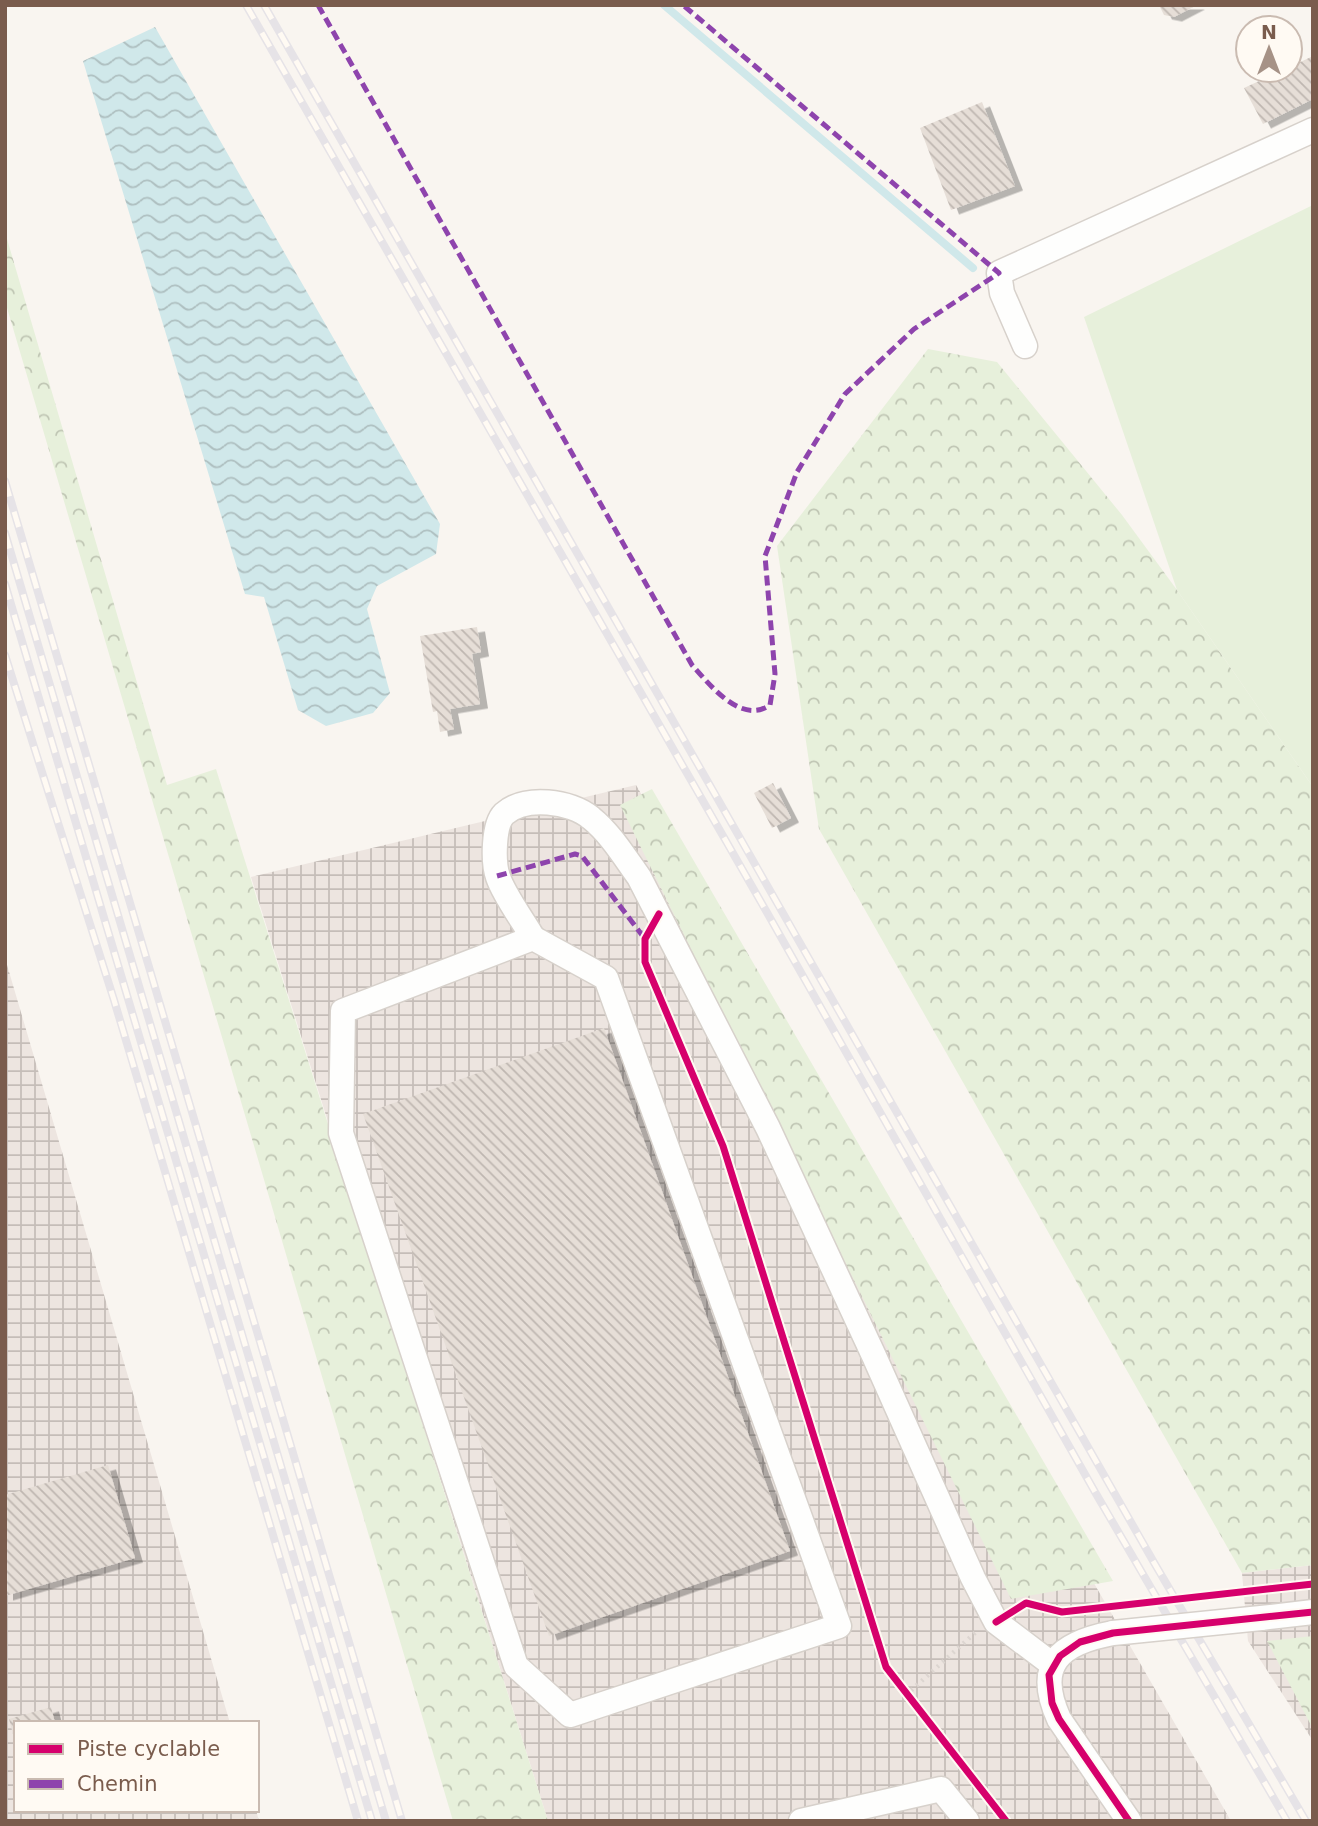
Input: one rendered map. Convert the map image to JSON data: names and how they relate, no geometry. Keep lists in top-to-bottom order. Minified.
{"legend":["Piste cyclable","Chemin"],"north":"top"}
